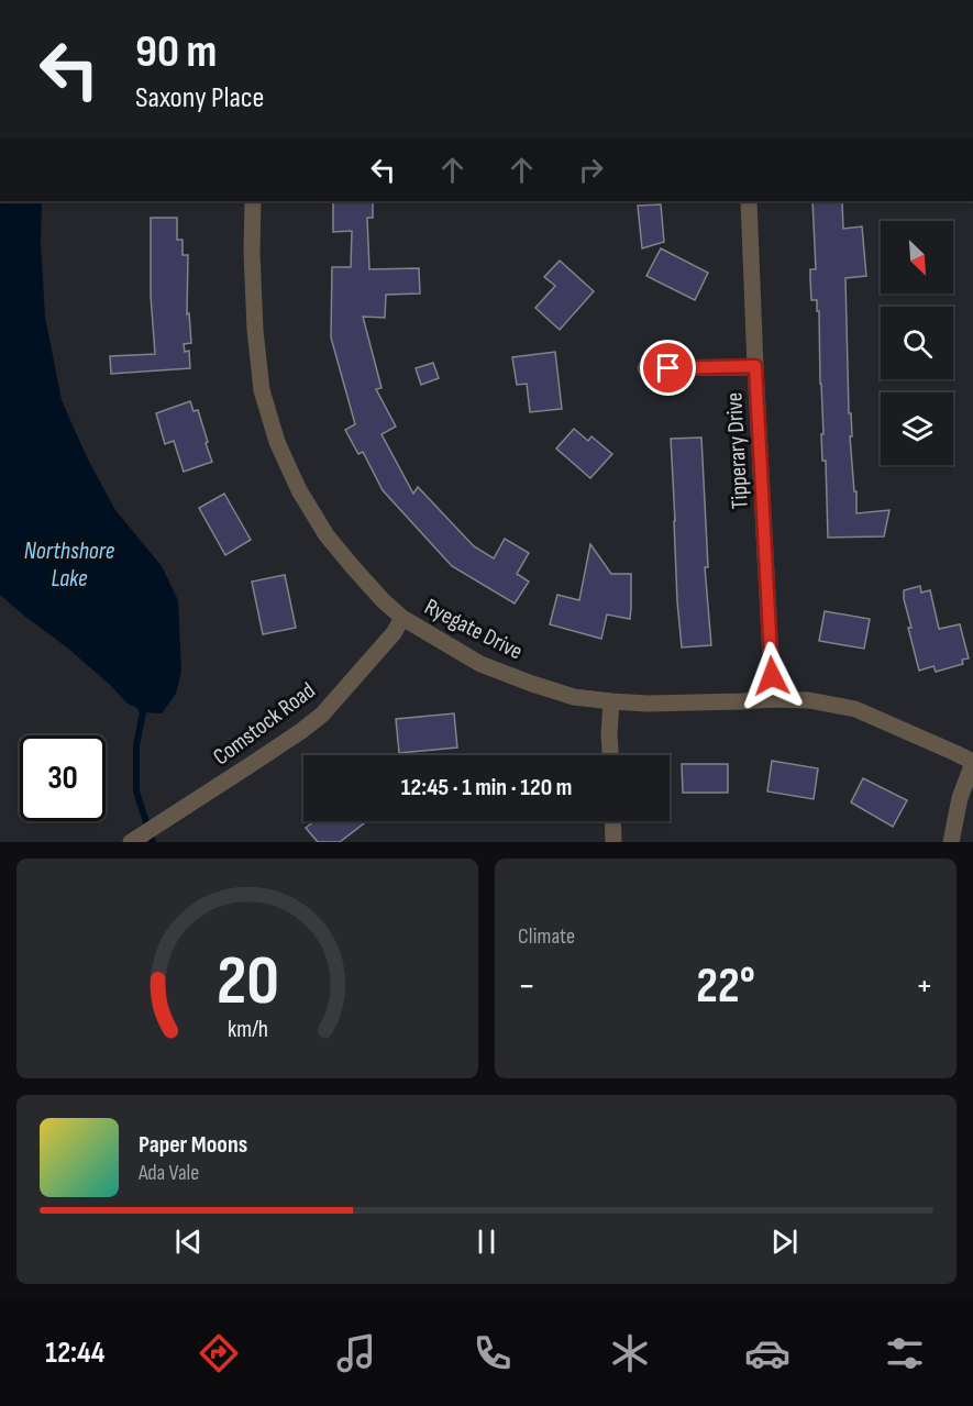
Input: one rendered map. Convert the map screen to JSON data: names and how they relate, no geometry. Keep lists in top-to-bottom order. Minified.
{"streets":{"street":["Tipperary Drive","Ryegate Drive","Comstock Road"]},"crossings":[["Tipperary Drive","Ryegate Drive"],["Ryegate Drive","Comstock Road"]],"water":["Northshore Lake"],"north":"bottom right","page":{"turn":["90 m","Saxony Place"],"limit":"30","trip":"12:45 · 1 min · 120 m","tile":"Climate","heat":["−","22°","+"],"song":["Paper Moons","Ada Vale"],"tabs":"12:44","gauge":["20","km/h"]}}
